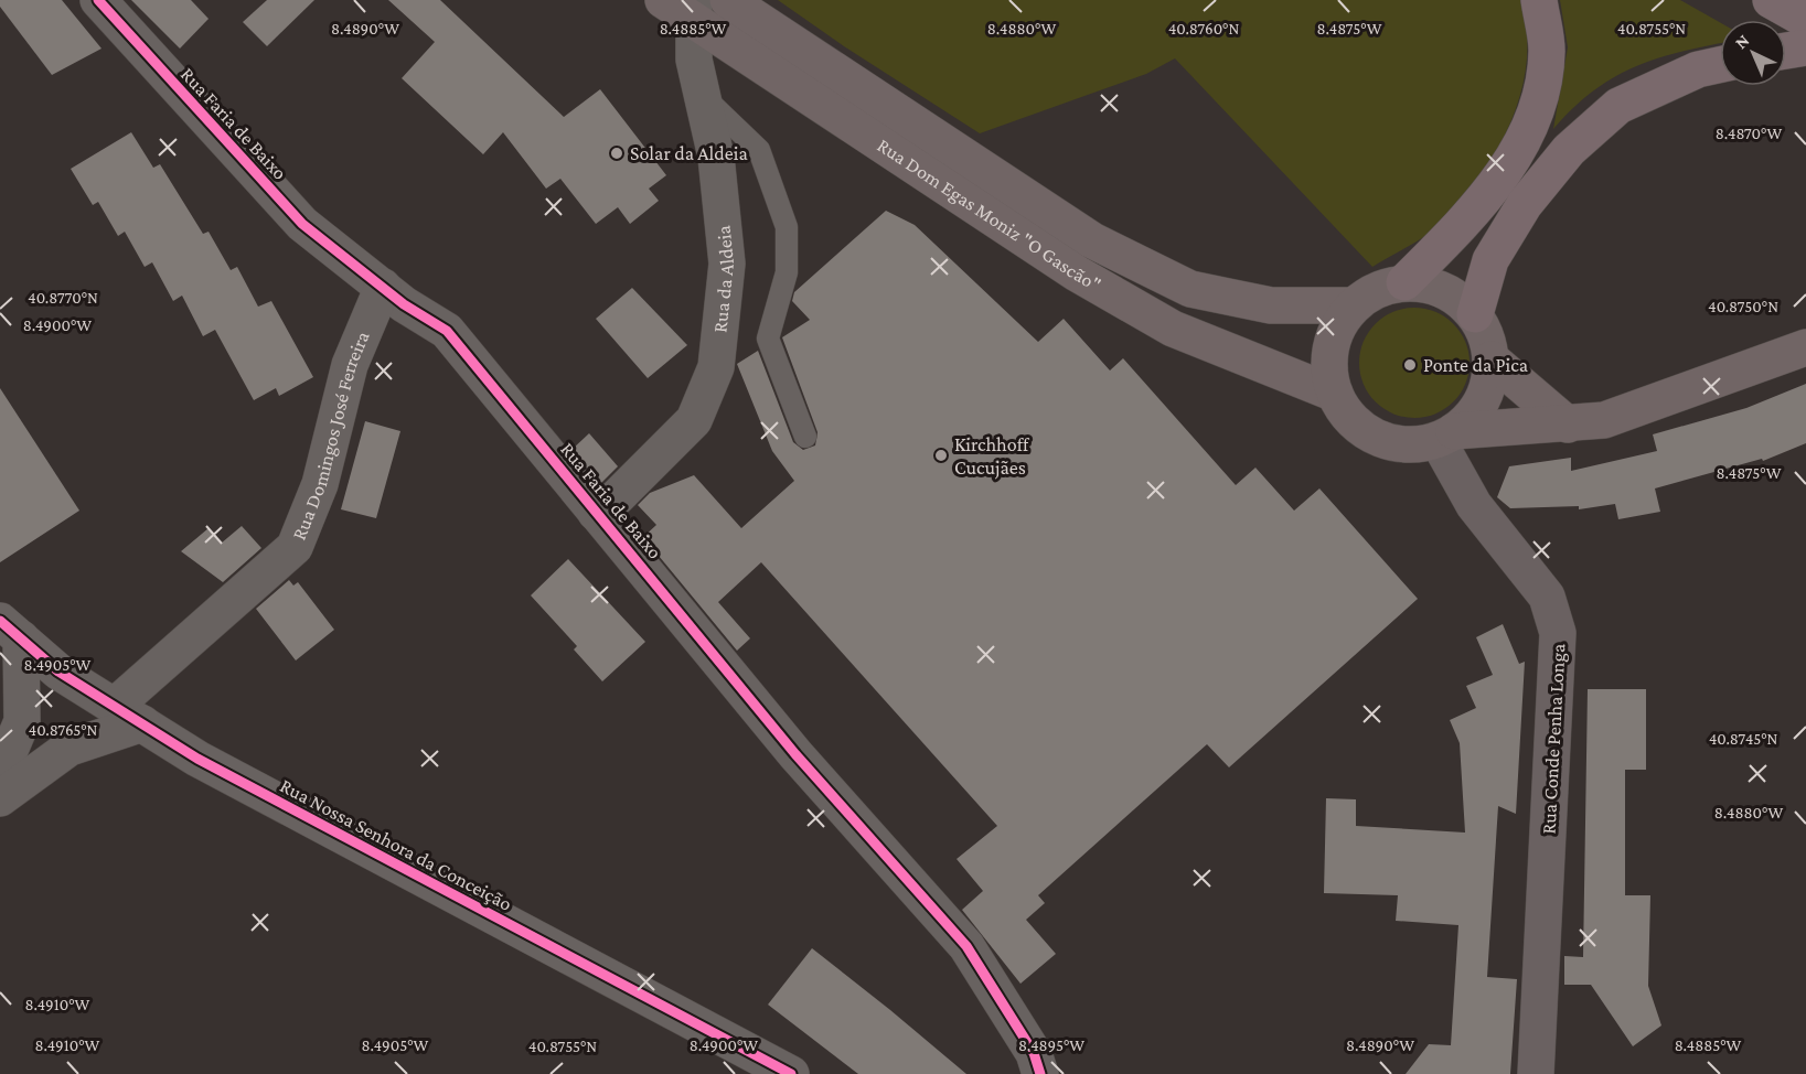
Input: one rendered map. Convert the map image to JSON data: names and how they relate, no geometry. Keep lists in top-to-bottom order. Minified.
{"streets":{"main road":["Rua Dom Egas Moniz \"O Gascão\""],"street":["Rua Faria de Baixo","Rua da Aldeia","Rua Domingos José Ferreira","Rua Conde Penha Longa","Rua Nossa Senhora da Conceição"]},"crossings":[["Rua Faria de Baixo","Rua da Aldeia"],["Rua Faria de Baixo","Rua Domingos José Ferreira"],["Rua Dom Egas Moniz \"O Gascão\"","Rua da Aldeia"],["Rua Dom Egas Moniz \"O Gascão\"","Rua Conde Penha Longa"],["Rua Domingos José Ferreira","Rua Nossa Senhora da Conceição"]],"places":["Solar da Aldeia","Ponte da Pica","Kirchhoff Cucujães"],"north":"top left","coordinates":["40.8760°N","40.8755°N","8.4890°W","8.4885°W","8.4880°W","8.4875°W","8.4870°W","40.8770°N","40.8750°N","8.4900°W","8.4905°W","40.8765°N","40.8745°N","8.4910°W","8.4895°W"]}
